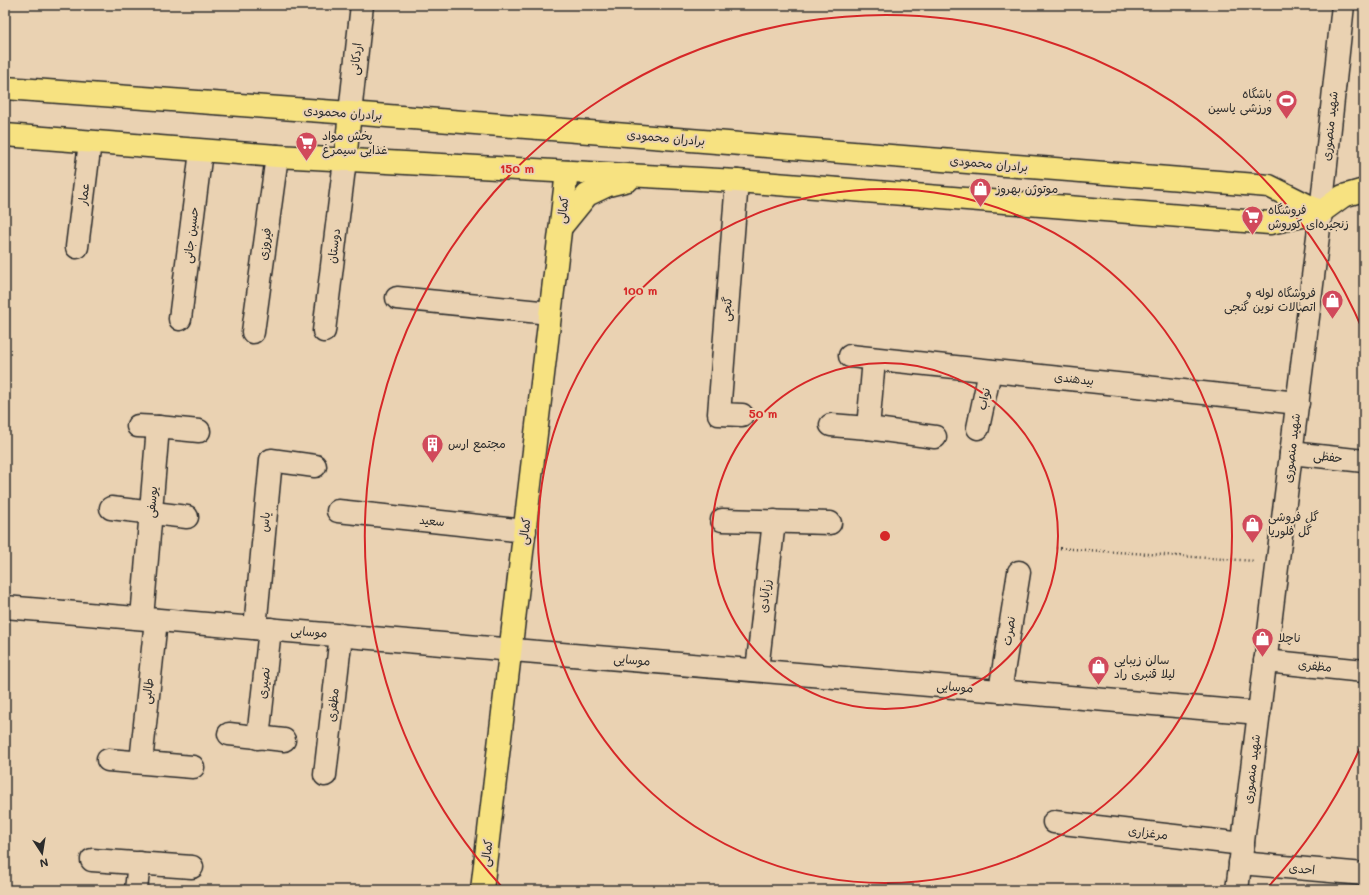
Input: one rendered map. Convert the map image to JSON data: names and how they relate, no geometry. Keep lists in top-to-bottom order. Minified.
{"streets":{"main road":["برادران محمودی","کمالی"],"street":["اردکانی","شهید منصوری","عمار","حسین جانی","فیروزی","دوستان","گنجی","بیدهندی","نواب","حفظی","یوسفی","سعید","یاس","زرآبادی","نصرت","موسایی","مظفری","نصیری","طالبی","مرغزاری","احدی"]},"crossings":[["اردکانی","برادران محمودی"],["برادران محمودی","شهید منصوری"],["شهید منصوری","بیدهندی"],["شهید منصوری","حفظی"],["شهید منصوری","موسایی"],["شهید منصوری","مظفری"],["شهید منصوری","مرغزاری"],["شهید منصوری","احدی"],["کمالی","سعید"],["کمالی","موسایی"],["بیدهندی","نواب"],["یوسفی","موسایی"],["یوسفی","طالبی"],["یاس","موسایی"],["یاس","نصیری"],["زرآبادی","موسایی"],["نصرت","موسایی"],["موسایی","مظفری"],["موسایی","نصیری"],["موسایی","طالبی"],["مرغزاری","احدی"]],"places":{"sports":["باشگاه ورزشی یاسین"],"supermarket":["پخش مواد غذایی سیمرغ","فروشگاه زنجیره‌ای کوروش"],"shop":["موتوژن بهروز","فروشگاه لوله و اتصالات نوین گنجی","گل فروشی گل فلوریا","ناچلا","سالن زیبایی لیلا قنبری راد"],"building":["مجتمع ارس"]},"north":"bottom","rings":["150 m","100 m","50 m"]}
